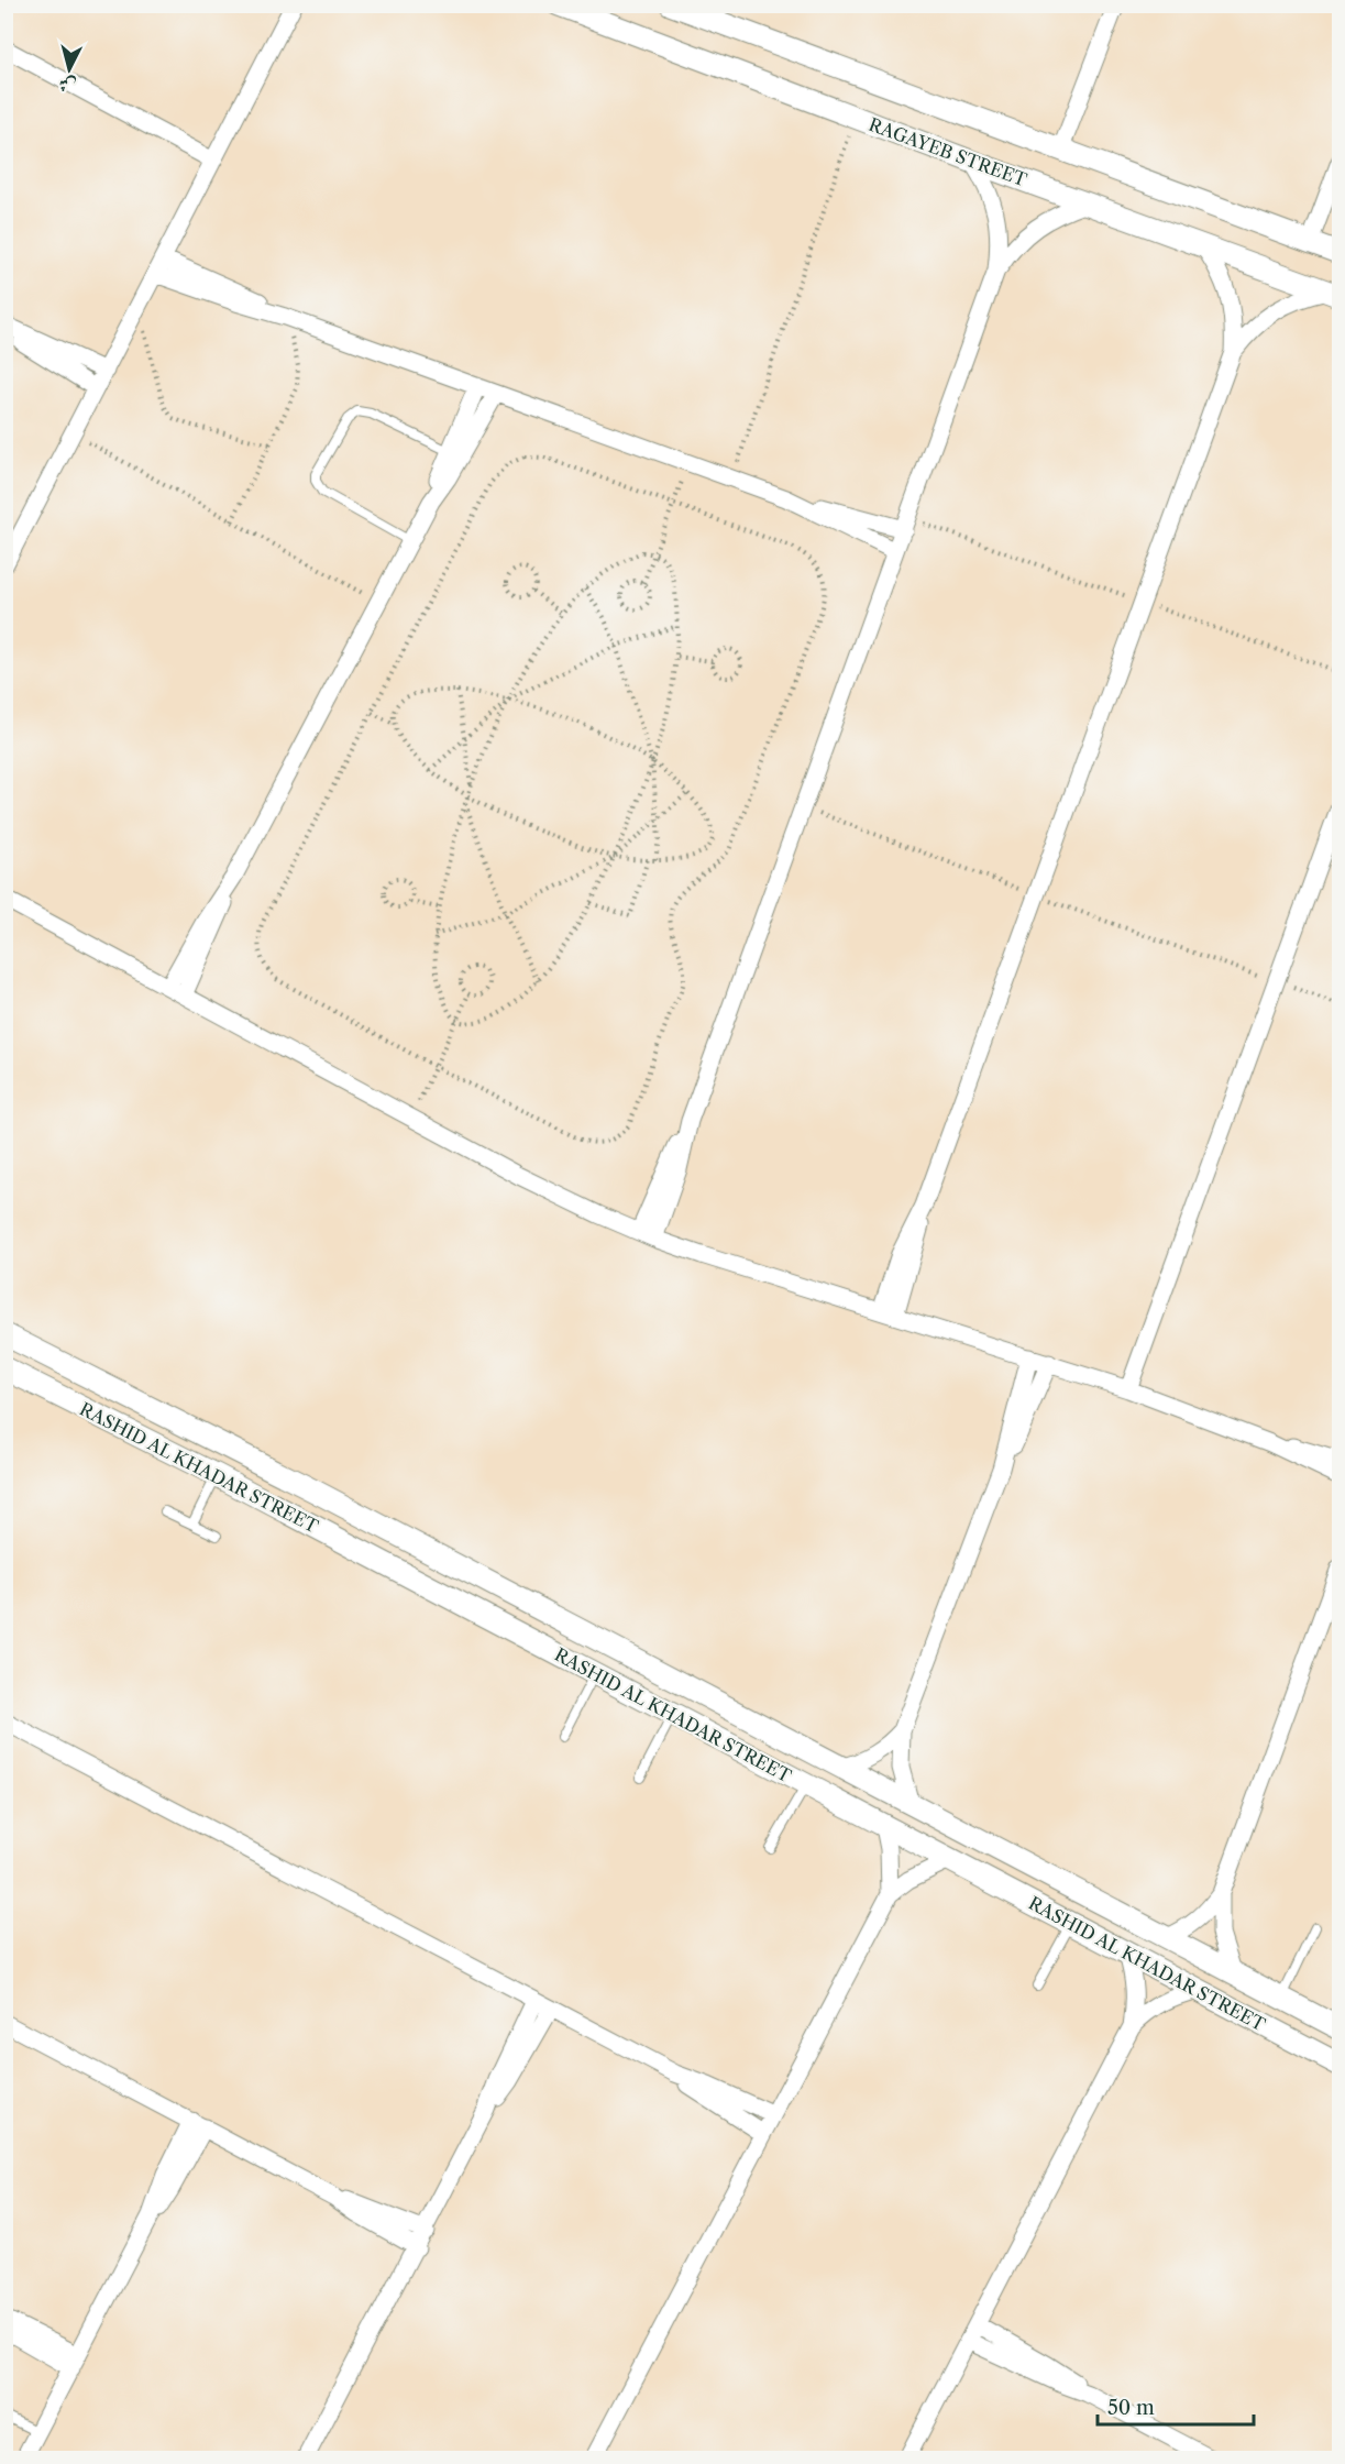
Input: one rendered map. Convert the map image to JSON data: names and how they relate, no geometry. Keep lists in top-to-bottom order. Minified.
{"streets":{"street":["RAGAYEB STREET","RASHID AL KHADAR STREET"]},"scale_bar":"50 m","north":"bottom"}
